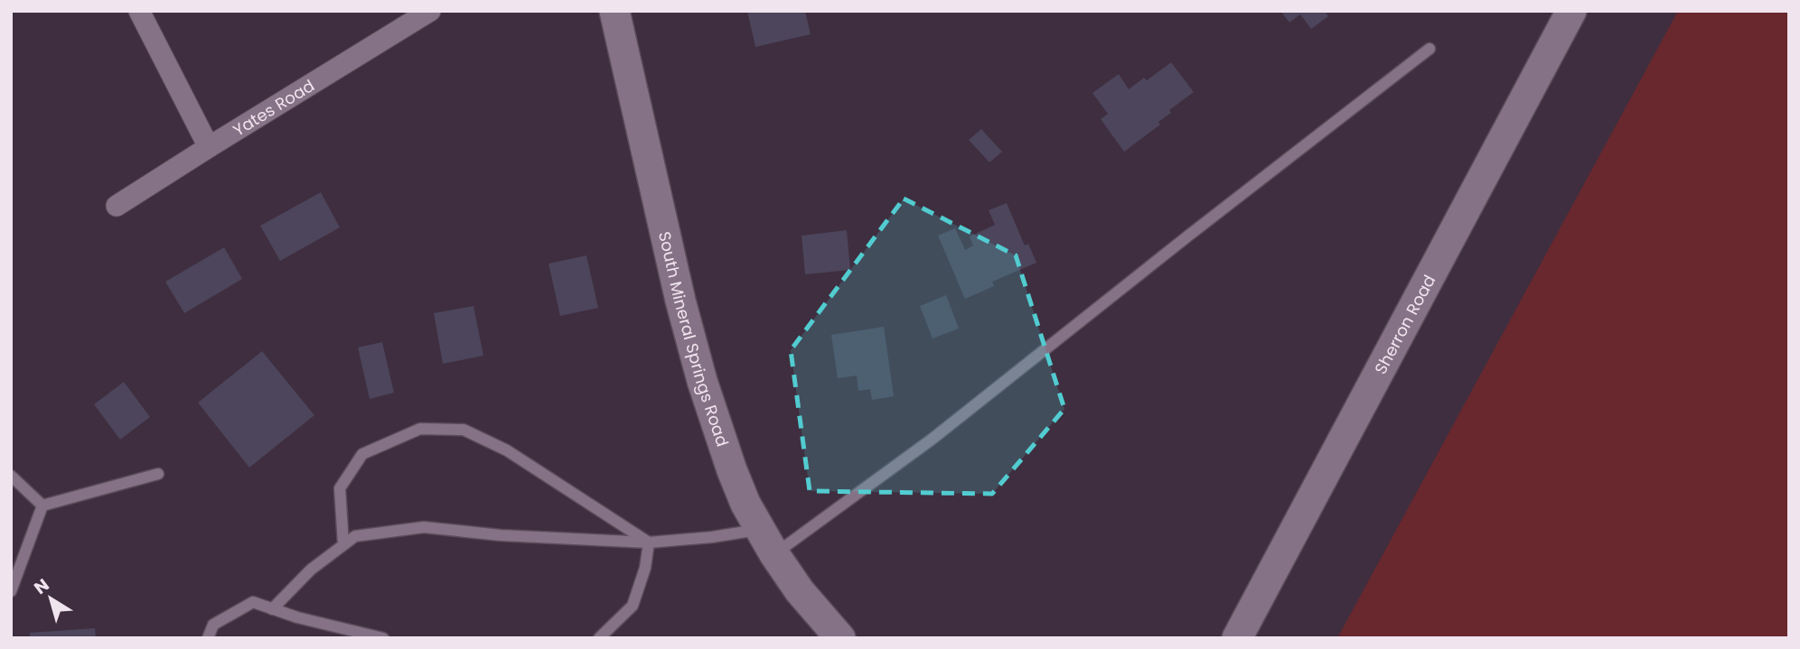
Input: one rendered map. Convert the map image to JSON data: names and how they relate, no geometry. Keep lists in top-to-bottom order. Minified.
{"streets":{"main road":["Sherron Road","South Mineral Springs Road"],"street":["Yates Road"]},"north":"top left"}
